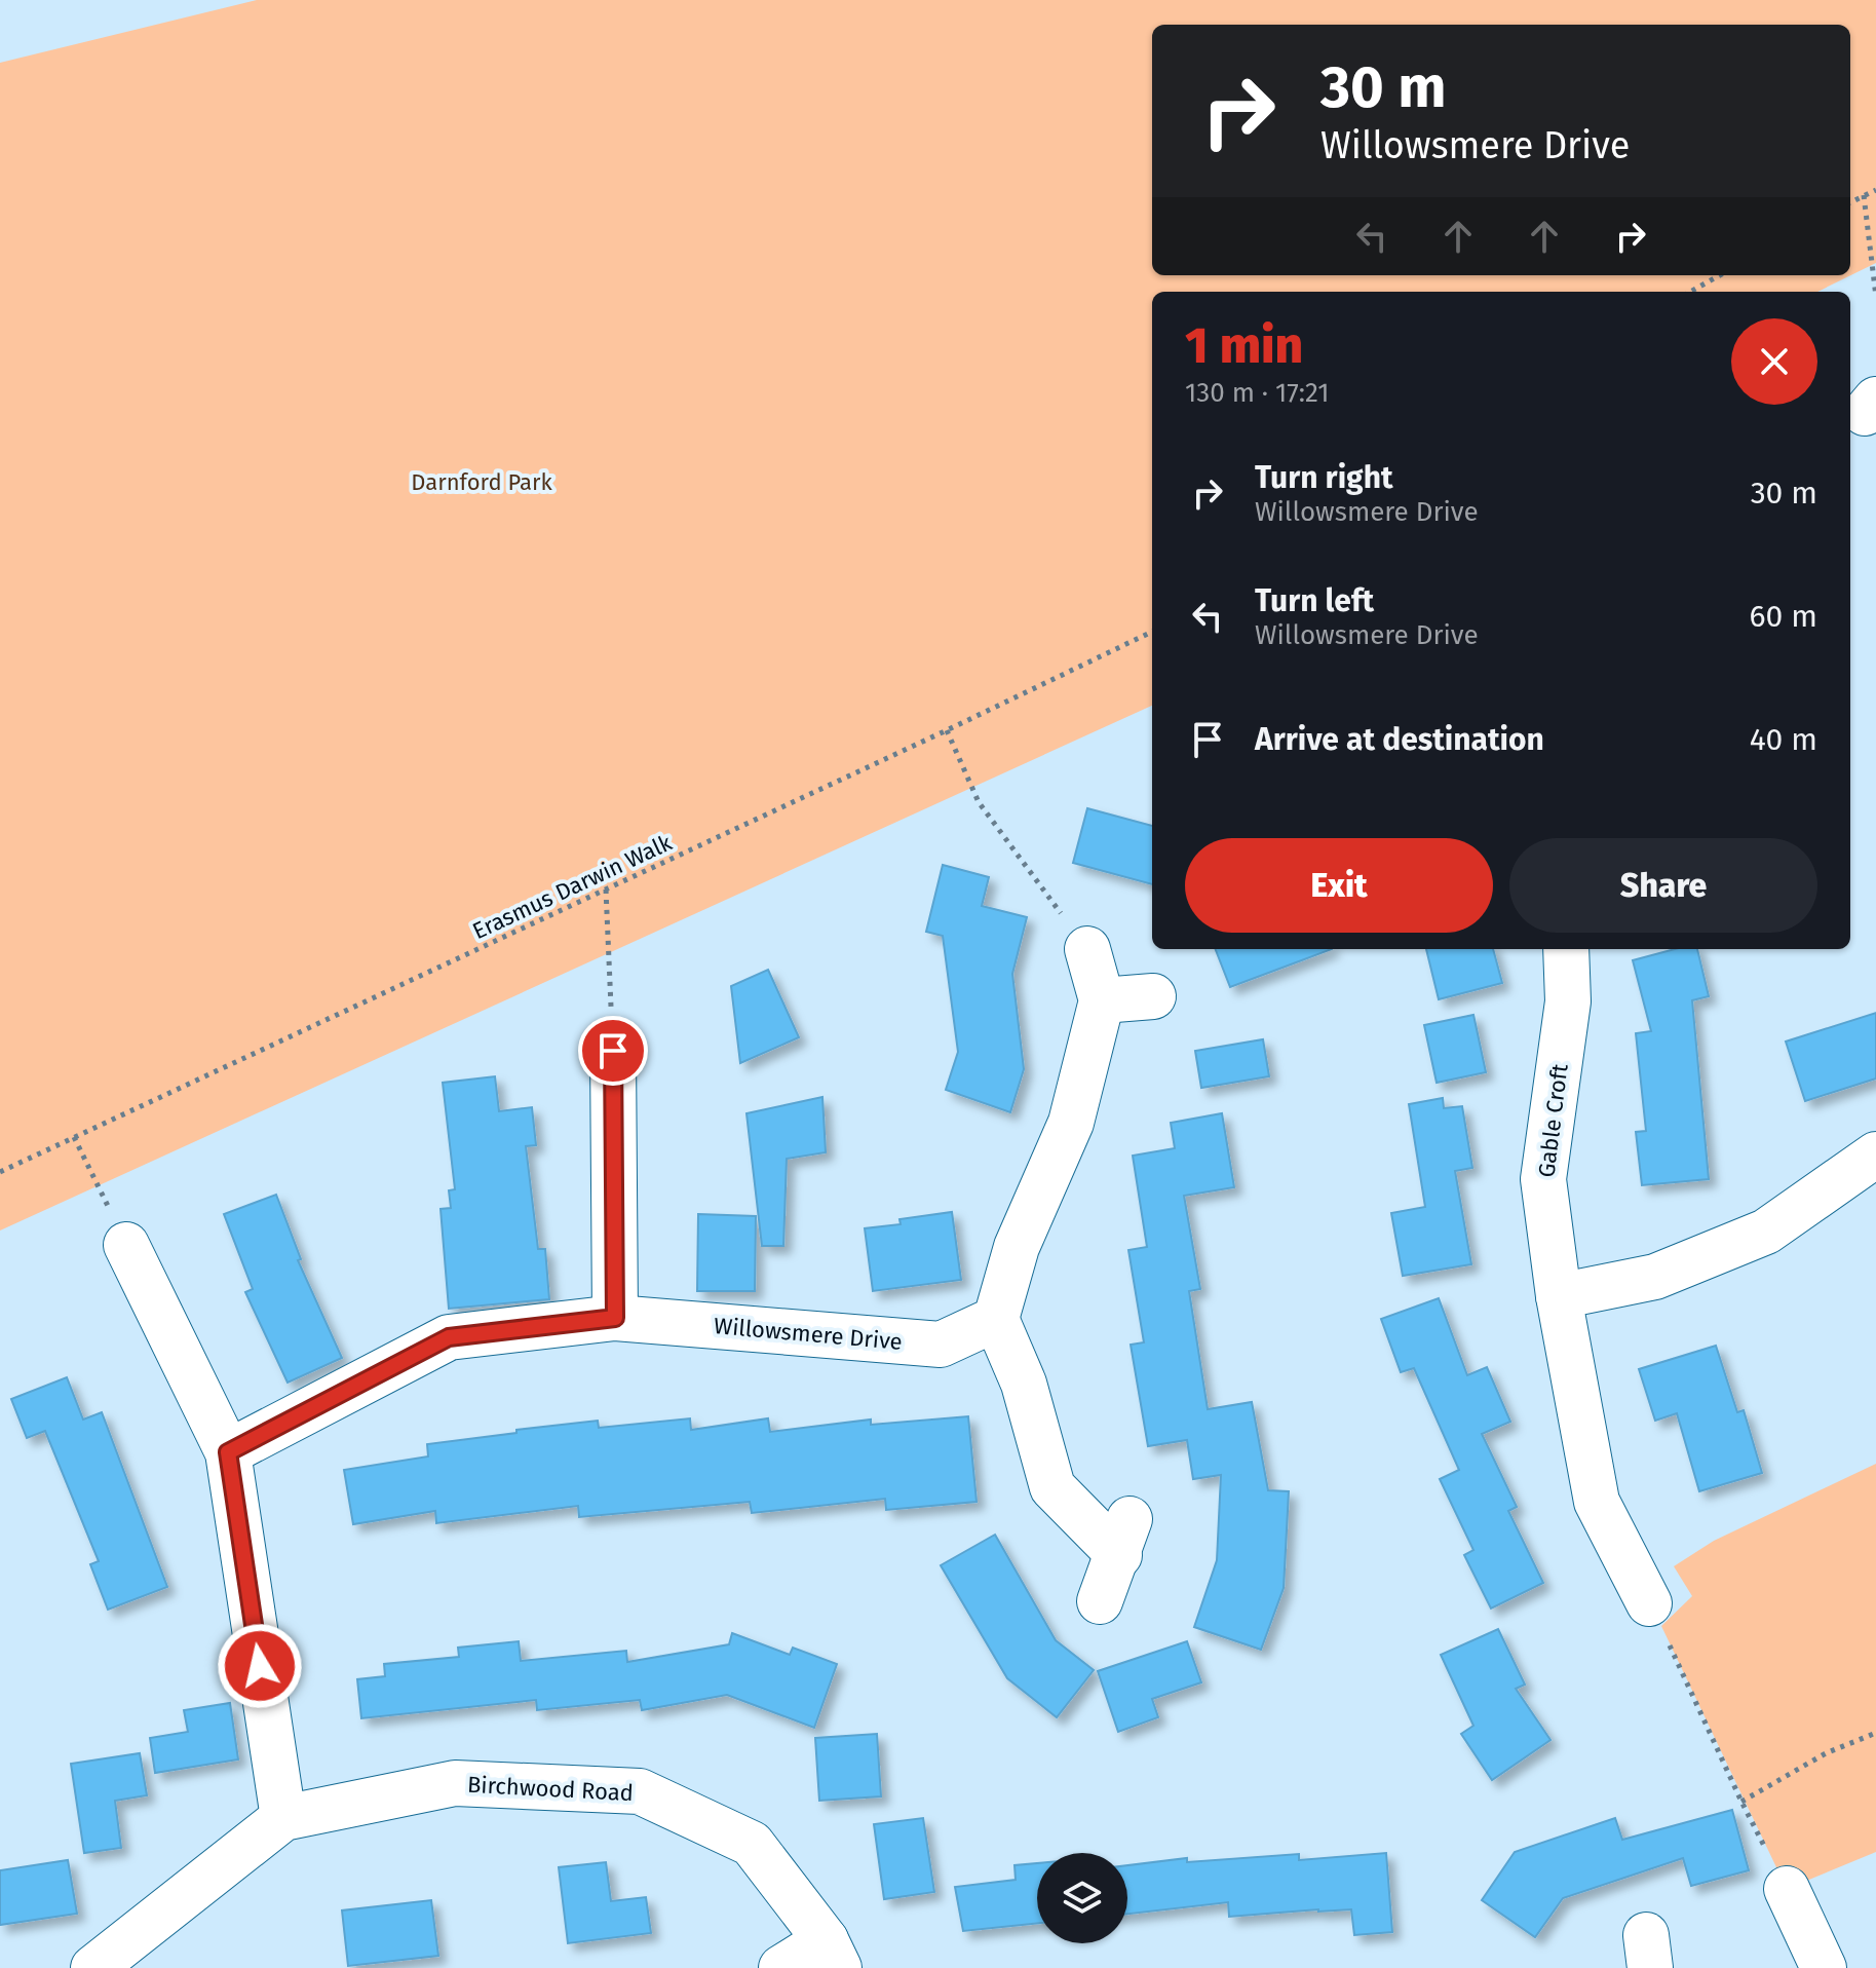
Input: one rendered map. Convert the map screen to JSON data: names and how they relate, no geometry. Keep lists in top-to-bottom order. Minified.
{"streets":{"street":["Gable Croft","Willowsmere Drive","Birchwood Road"],"path":["Erasmus Darwin Walk"]},"parks":["Darnford Park"],"page":{"turn":["30 m","Willowsmere Drive"],"heading":["1 min","130 m · 17:21"],"list":[{"name":"Turn right","note":"Willowsmere Drive","value":"30 m"},{"name":"Turn left","note":"Willowsmere Drive","value":"60 m"},{"name":"Arrive at destination","value":"40 m"}],"buttons":["Exit","Share"]}}
